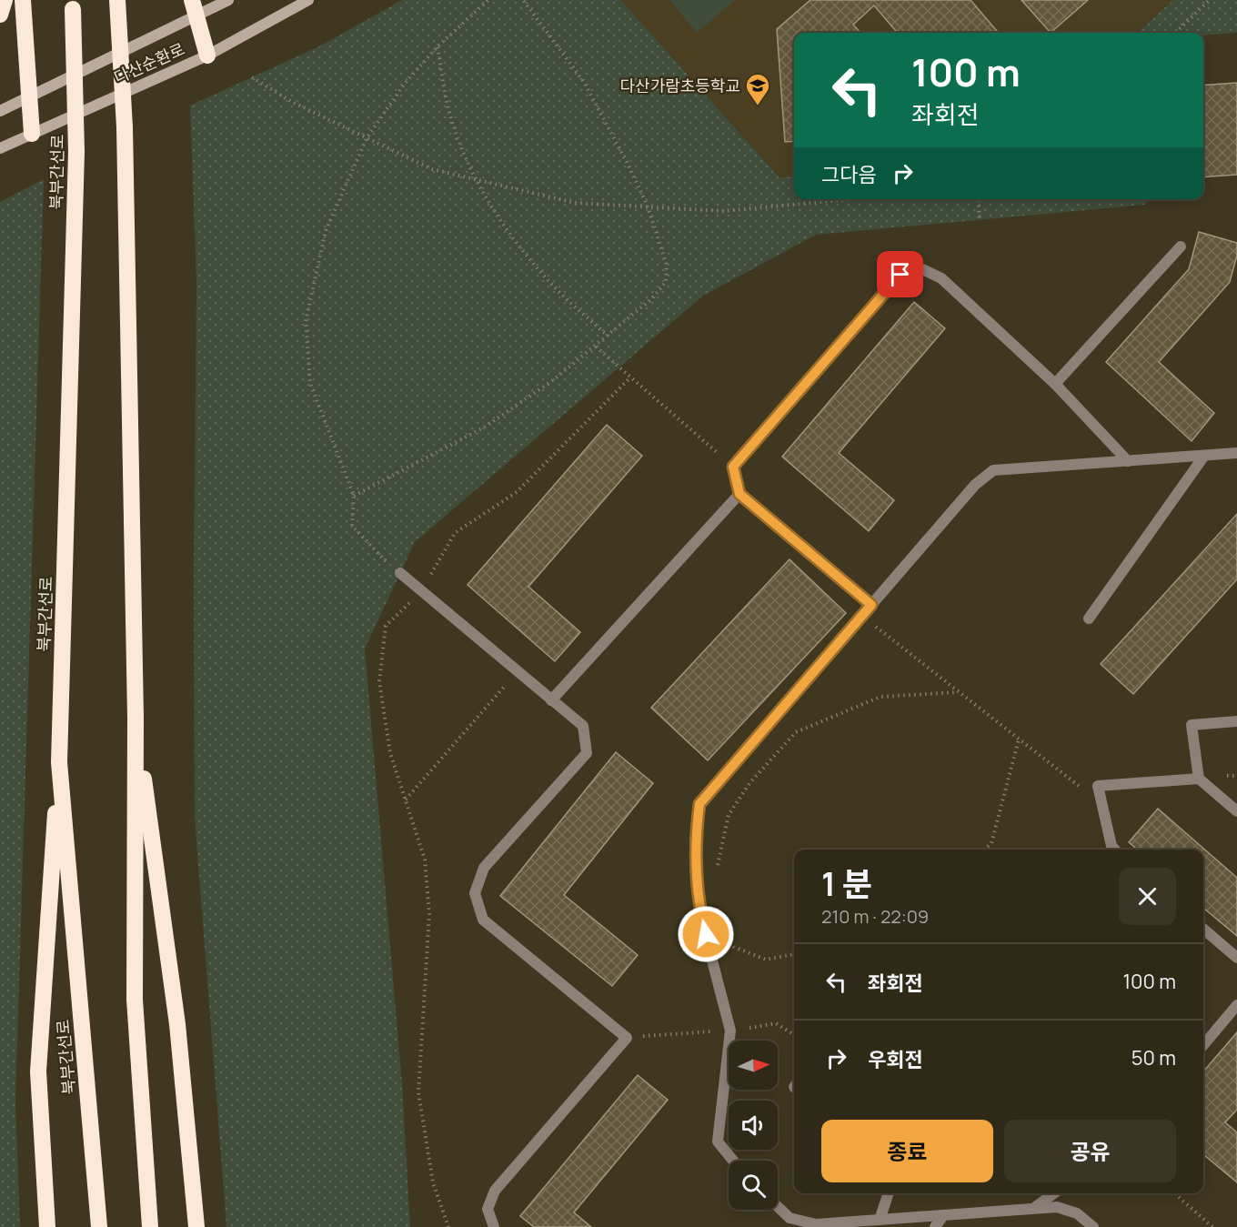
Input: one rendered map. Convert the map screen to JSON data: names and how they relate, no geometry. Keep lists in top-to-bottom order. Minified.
{"streets":{"highway":["북부간선로"],"street":["다산순환로"]},"places":{"school or university":["다산가람초등학교"]},"north":"right","page":{"turn":["100 m","좌회전"],"then":"그다음","heading":["1 분","210 m · 22:09"],"list":[{"name":"좌회전","value":"100 m"},{"name":"우회전","value":"50 m"}],"buttons":["종료","공유"]}}
